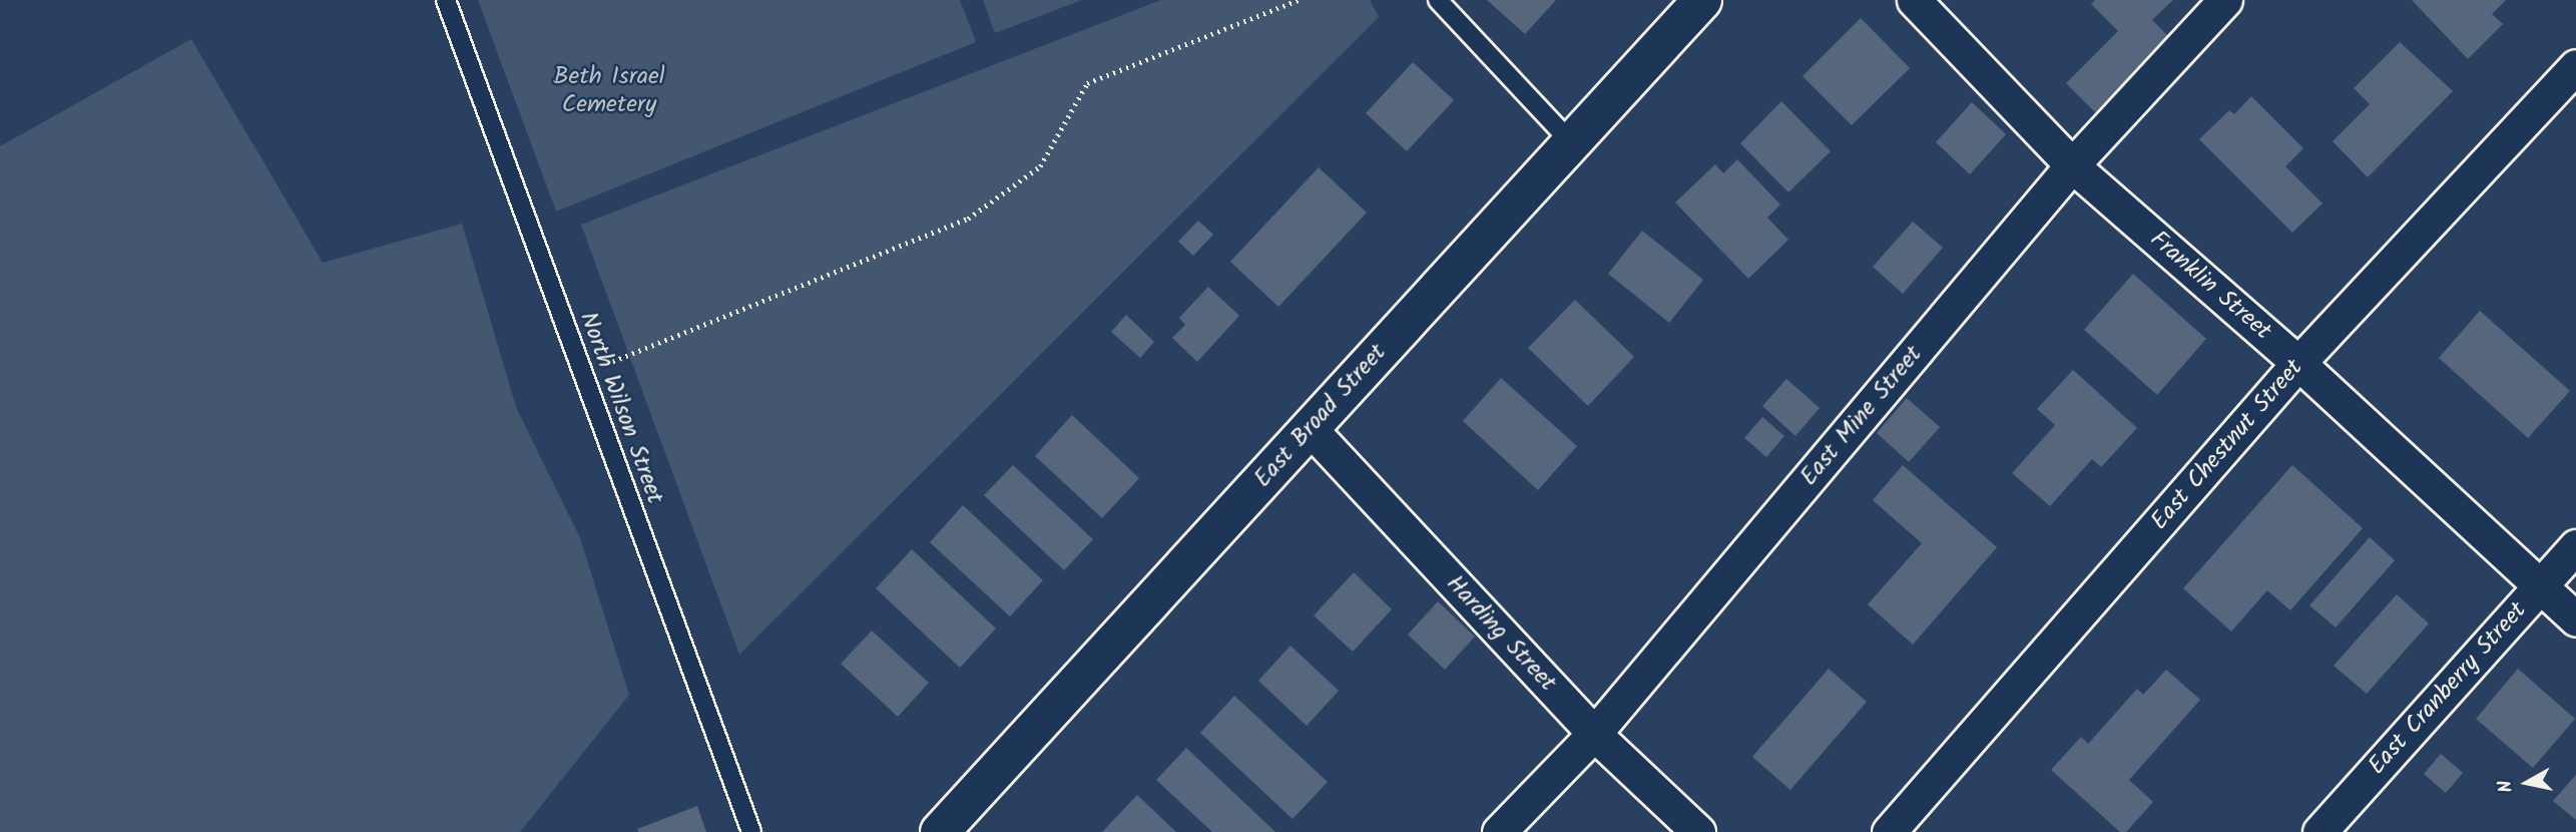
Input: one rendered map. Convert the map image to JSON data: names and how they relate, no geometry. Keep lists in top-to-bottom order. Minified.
{"streets":{"highway":["East Broad Street"],"street":["Franklin Street","East Mine Street","East Chestnut Street","Harding Street","East Cranberry Street"],"lane":["North Wilson Street"]},"crossings":[["Franklin Street","East Mine Street"],["Franklin Street","East Chestnut Street"],["Franklin Street","East Cranberry Street"],["East Broad Street","Harding Street"],["East Mine Street","Harding Street"]],"parks":["Beth Israel Cemetery"],"north":"left"}
